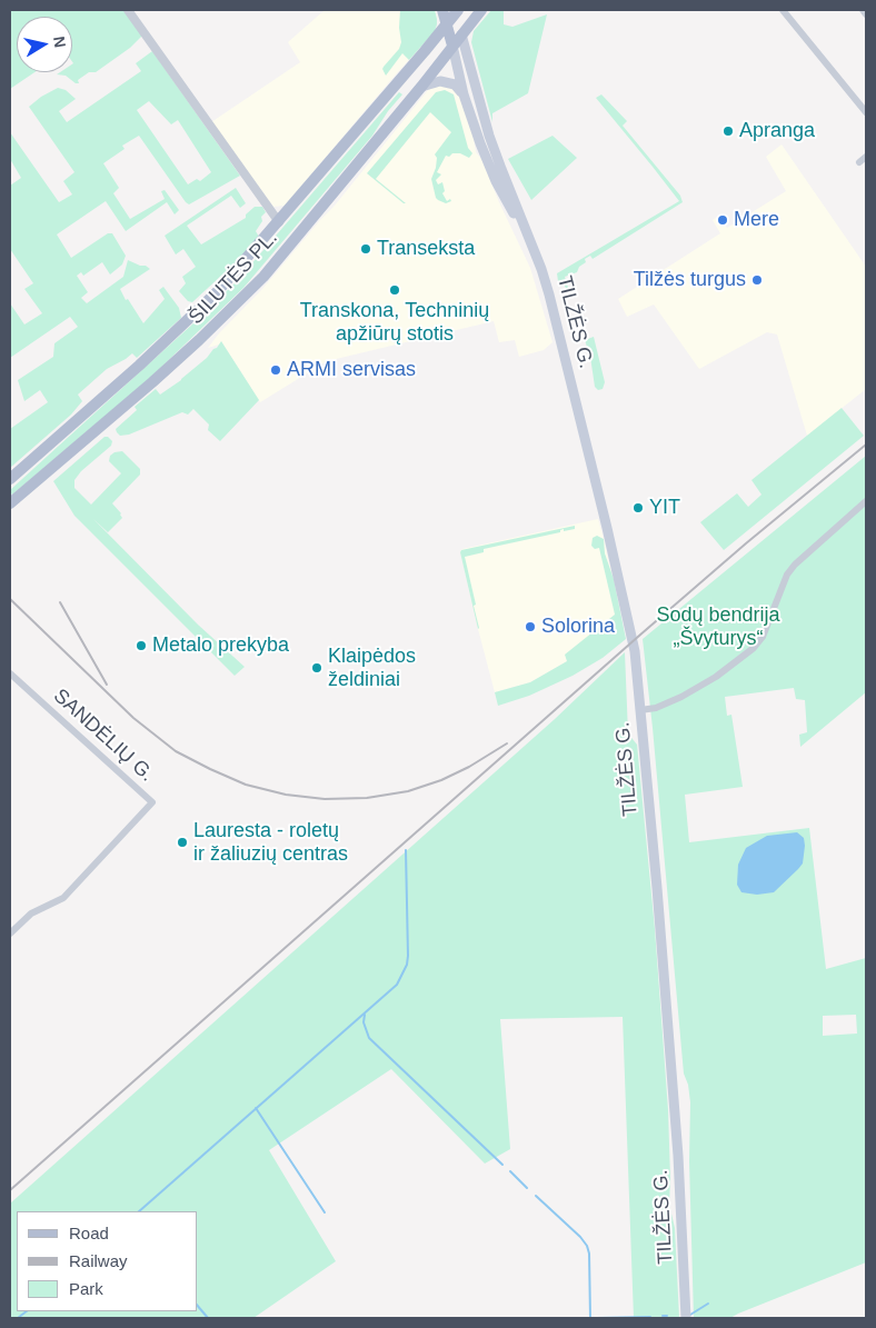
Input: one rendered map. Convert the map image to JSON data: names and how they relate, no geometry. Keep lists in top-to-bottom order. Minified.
{"streets":{"main road":["ŠILUTĖS PL.","TILŽĖS G."],"street":["SANDĖLIŲ G."]},"crossings":[["ŠILUTĖS PL.","TILŽĖS G."]],"parks":["Sodų bendrija „Švyturys“"],"places":["Apranga","Mere","Transeksta","Tilžės turgus","Transkona, Techninių apžiūrų stotis","ARMI servisas","YIT","Solorina","Metalo prekyba","Klaipėdos želdiniai","Lauresta - roletų ir žaliuzių centras"],"legend":["Road","Railway","Park"],"north":"right"}
